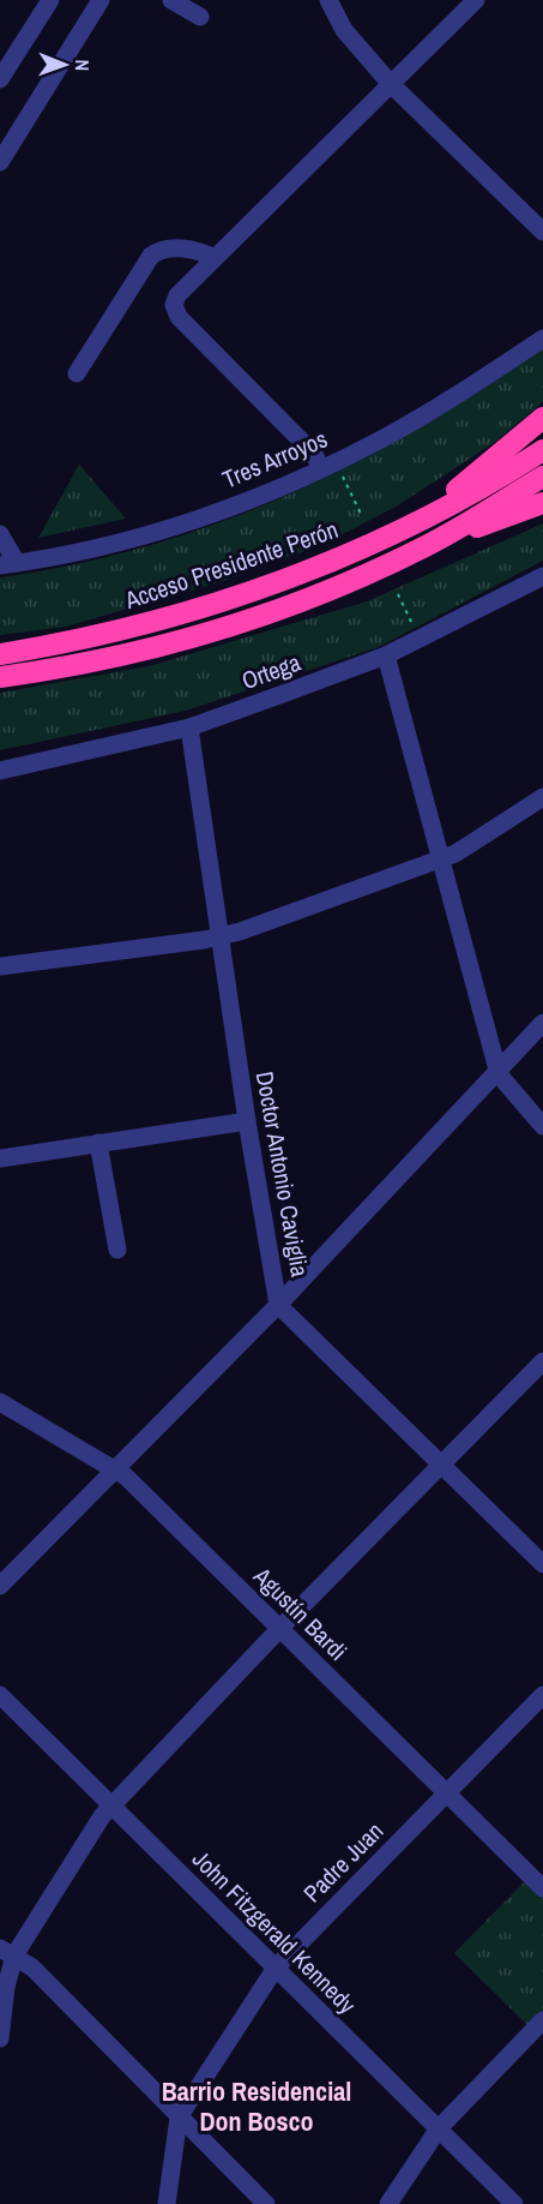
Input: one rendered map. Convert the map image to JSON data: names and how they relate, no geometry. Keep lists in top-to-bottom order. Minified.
{"streets":{"highway":["Acceso Presidente Perón"],"street":["Tres Arroyos","Ortega","Doctor Antonio Caviglia","Agustín Bardi","Padre Juan","John Fitzgerald Kennedy"]},"crossings":[["Ortega","Doctor Antonio Caviglia"],["Agustín Bardi","Padre Juan"],["Padre Juan","John Fitzgerald Kennedy"]],"districts":["Barrio Residencial Don Bosco"],"north":"right"}
